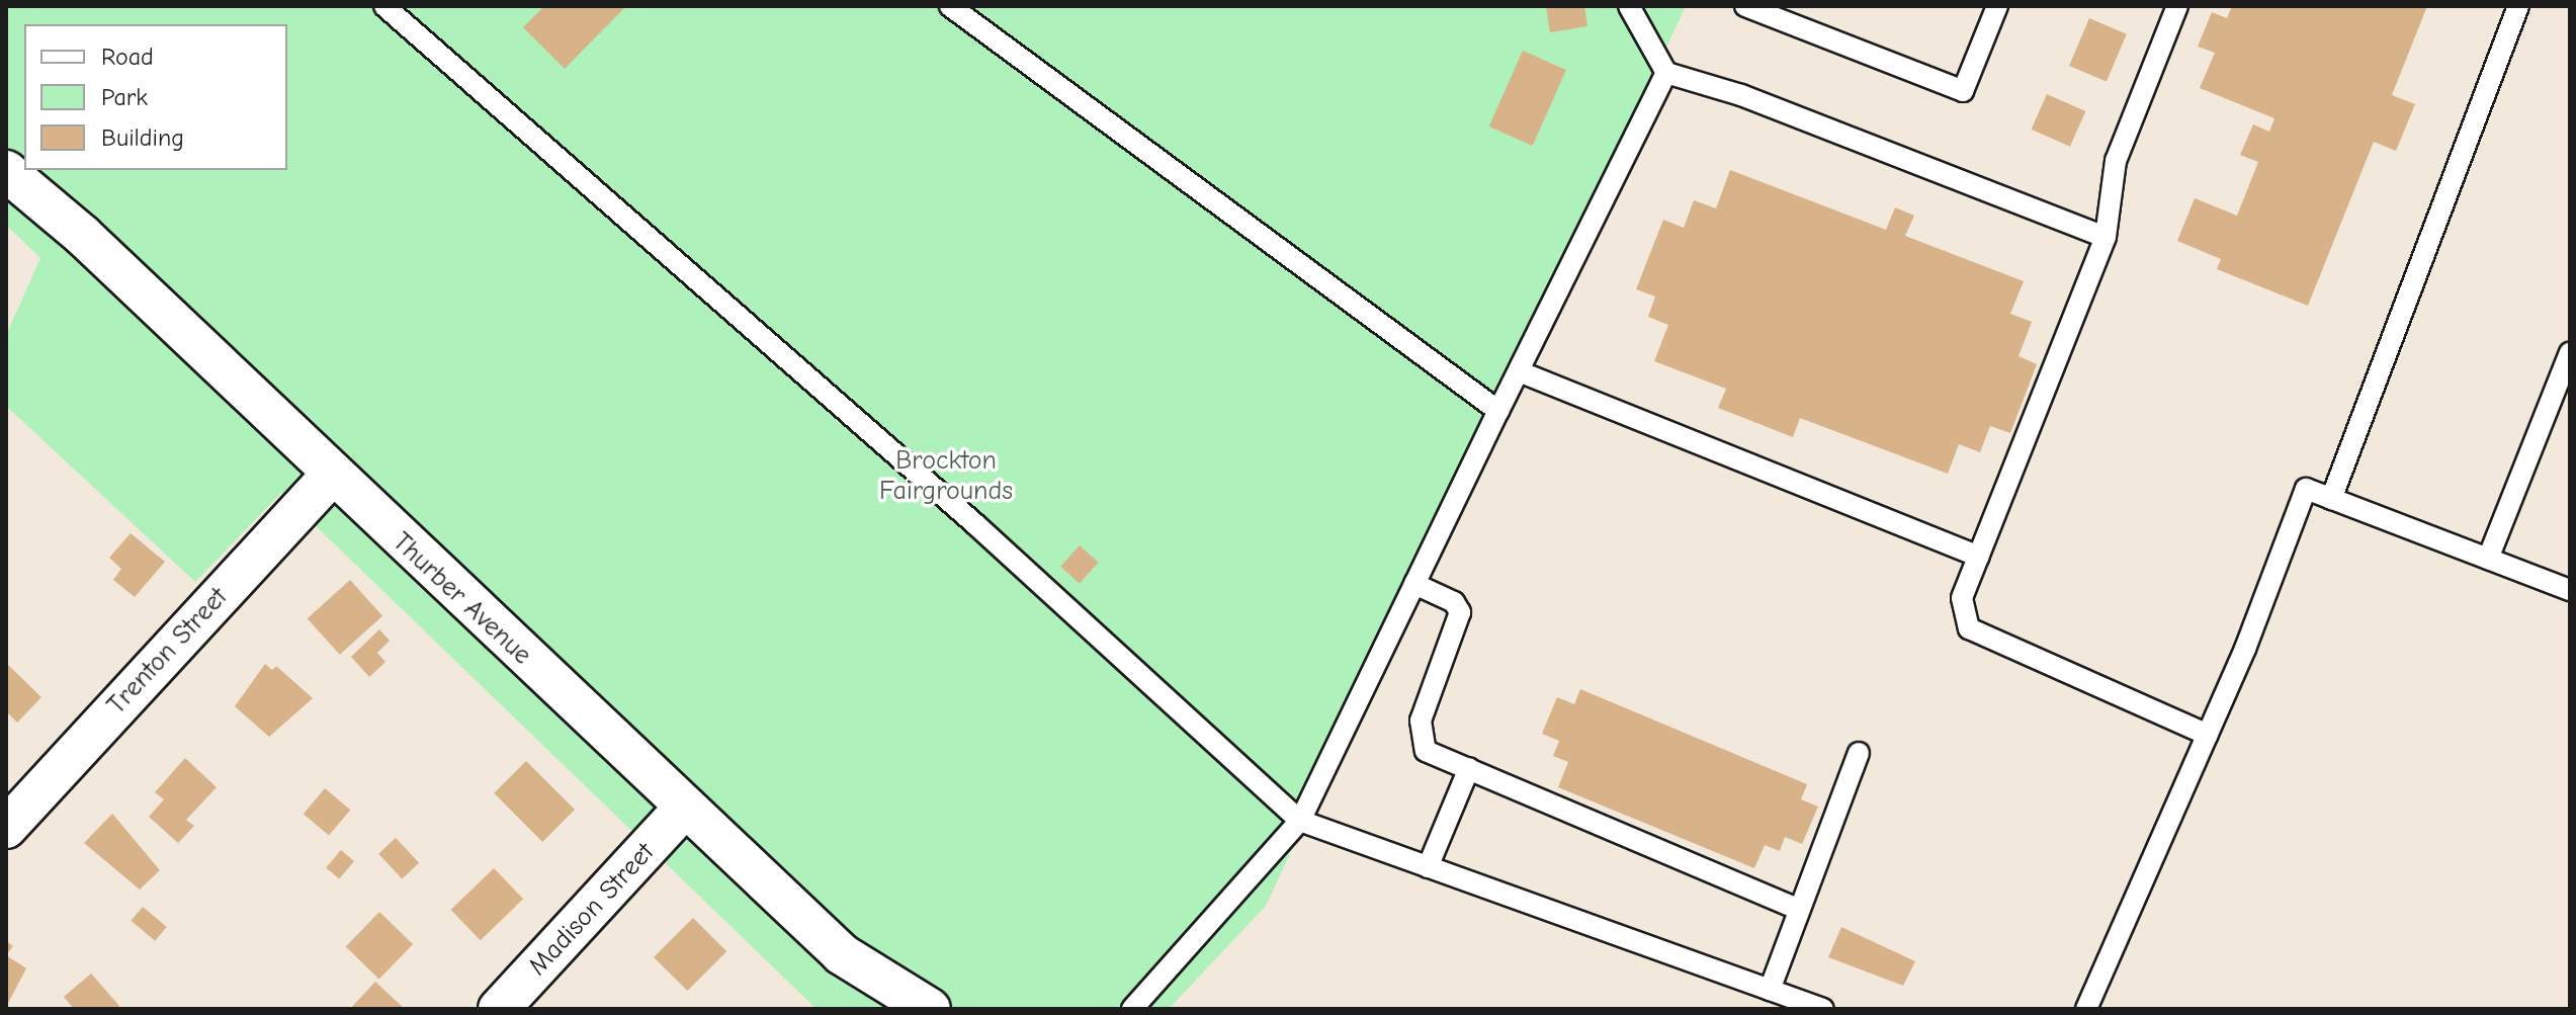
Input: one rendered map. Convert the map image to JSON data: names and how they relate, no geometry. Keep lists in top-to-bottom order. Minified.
{"streets":{"street":["Thurber Avenue","Trenton Street","Madison Street"]},"crossings":[["Thurber Avenue","Trenton Street"],["Thurber Avenue","Madison Street"]],"parks":["Brockton Fairgrounds"],"legend":["Road","Park","Building"]}
